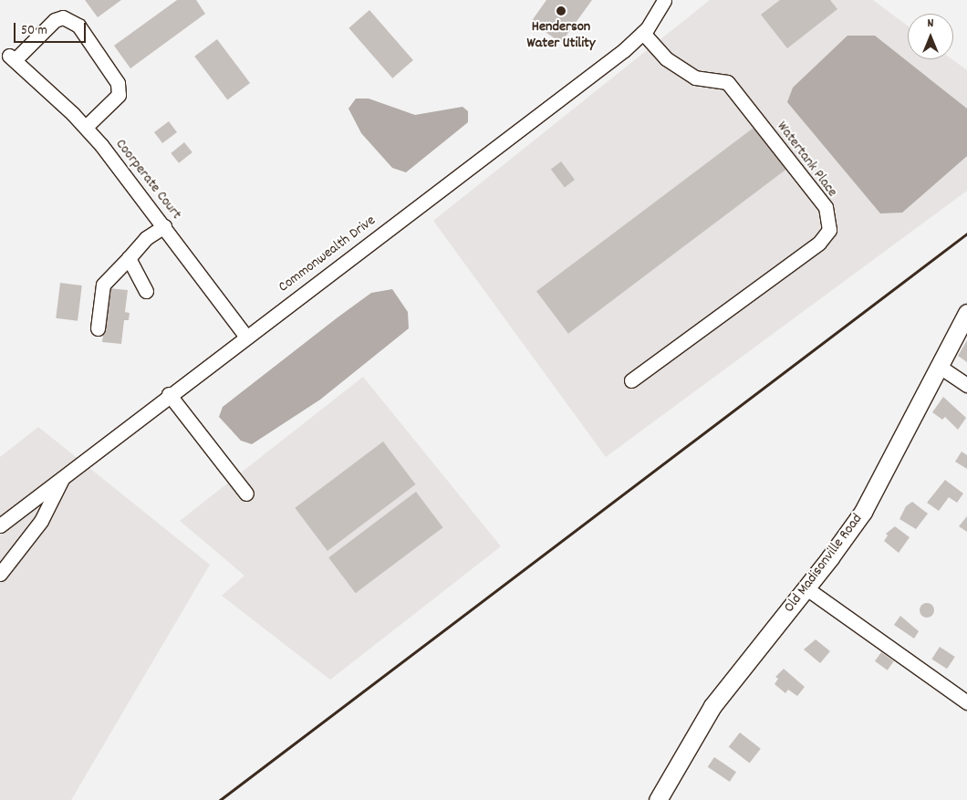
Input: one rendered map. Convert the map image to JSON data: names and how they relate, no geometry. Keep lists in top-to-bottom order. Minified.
{"streets":{"main road":["Old Madisonville Road"],"street":["Watertank Place","Coorperate Court","Commonwealth Drive"]},"crossings":[["Watertank Place","Commonwealth Drive"],["Coorperate Court","Commonwealth Drive"]],"places":["Henderson Water Utility"],"scale_bar":"50 m","north":"top"}
